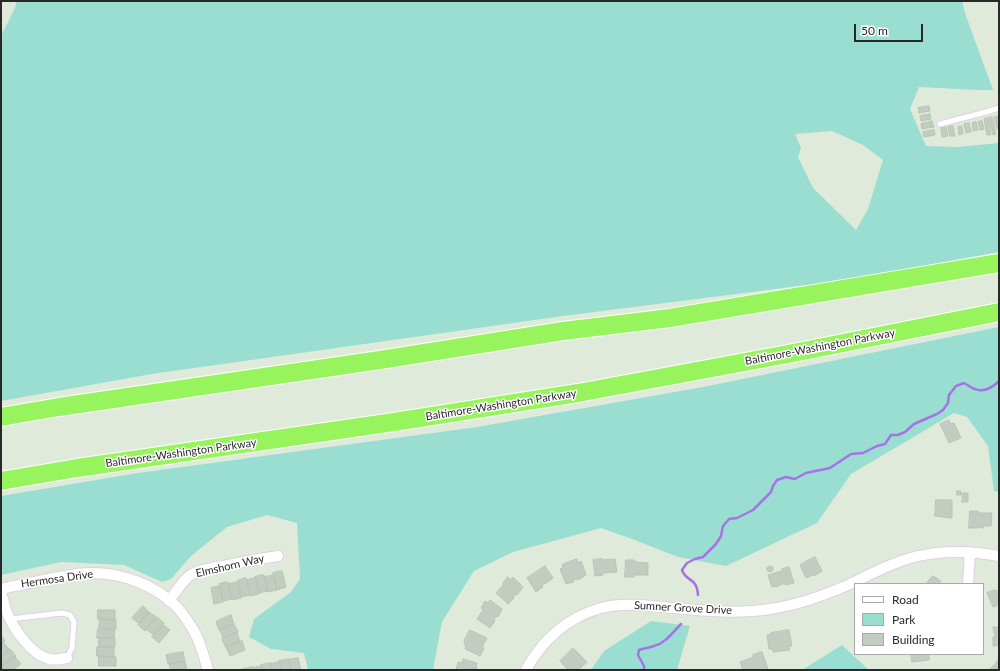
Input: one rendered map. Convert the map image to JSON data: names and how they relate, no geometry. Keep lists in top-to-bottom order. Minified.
{"streets":{"highway":["Baltimore-Washington Parkway"],"street":["Elmshorn Way","Hermosa Drive","Sumner Grove Drive"]},"crossings":[["Elmshorn Way","Hermosa Drive"]],"legend":["Road","Park","Building"],"scale_bar":"50 m"}
